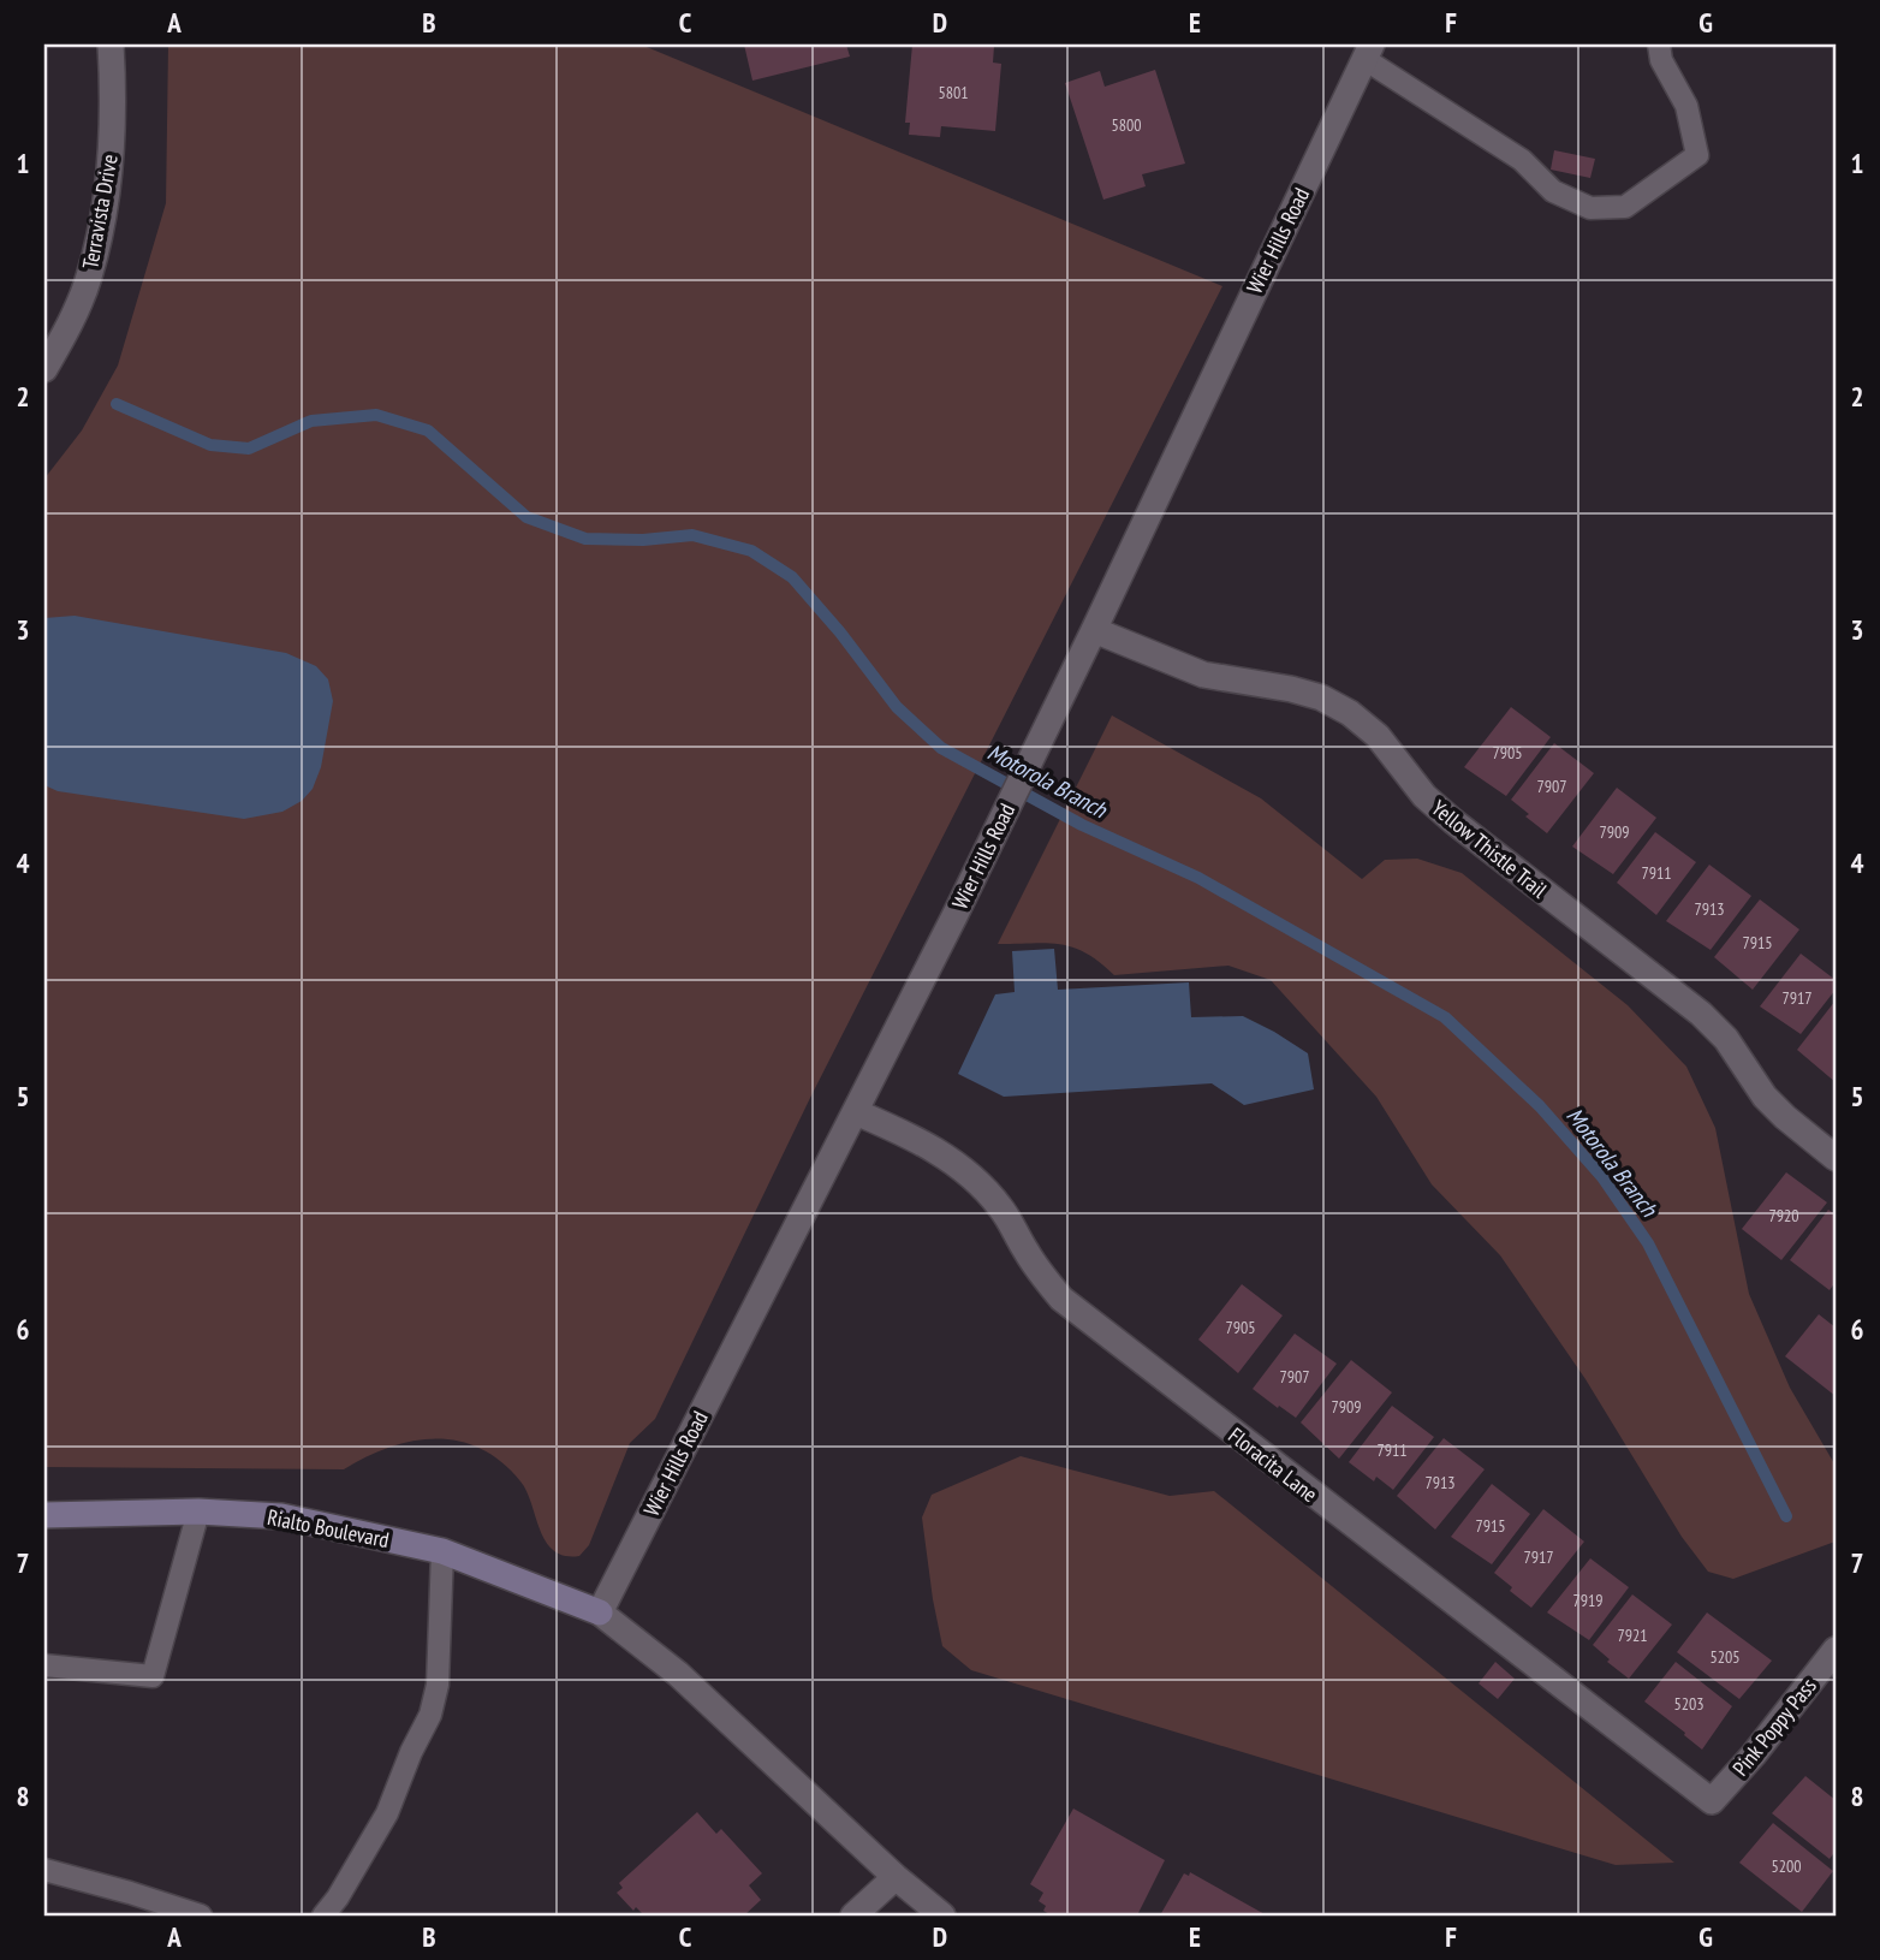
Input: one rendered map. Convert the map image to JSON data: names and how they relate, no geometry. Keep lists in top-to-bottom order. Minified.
{"streets":{"street":["Terravista Drive","Wier Hills Road","Yellow Thistle Trail","Floracita Lane","Rialto Boulevard","Pink Poppy Pass"]},"crossings":[["Wier Hills Road","Yellow Thistle Trail"],["Wier Hills Road","Floracita Lane"],["Wier Hills Road","Rialto Boulevard"],["Floracita Lane","Pink Poppy Pass"]],"water":["Motorola Branch"],"house_numbers":["5801","5800","7905","7907","7909","7911","7913","7915","7917","7920","7905","7907","7909","7911","7913","7915","7917","7919","7921","5205","5203","5200"],"grid":{"columns":["A","B","C","D","E","F","G"],"rows":["1","2","3","4","5","6","7","8"]}}
